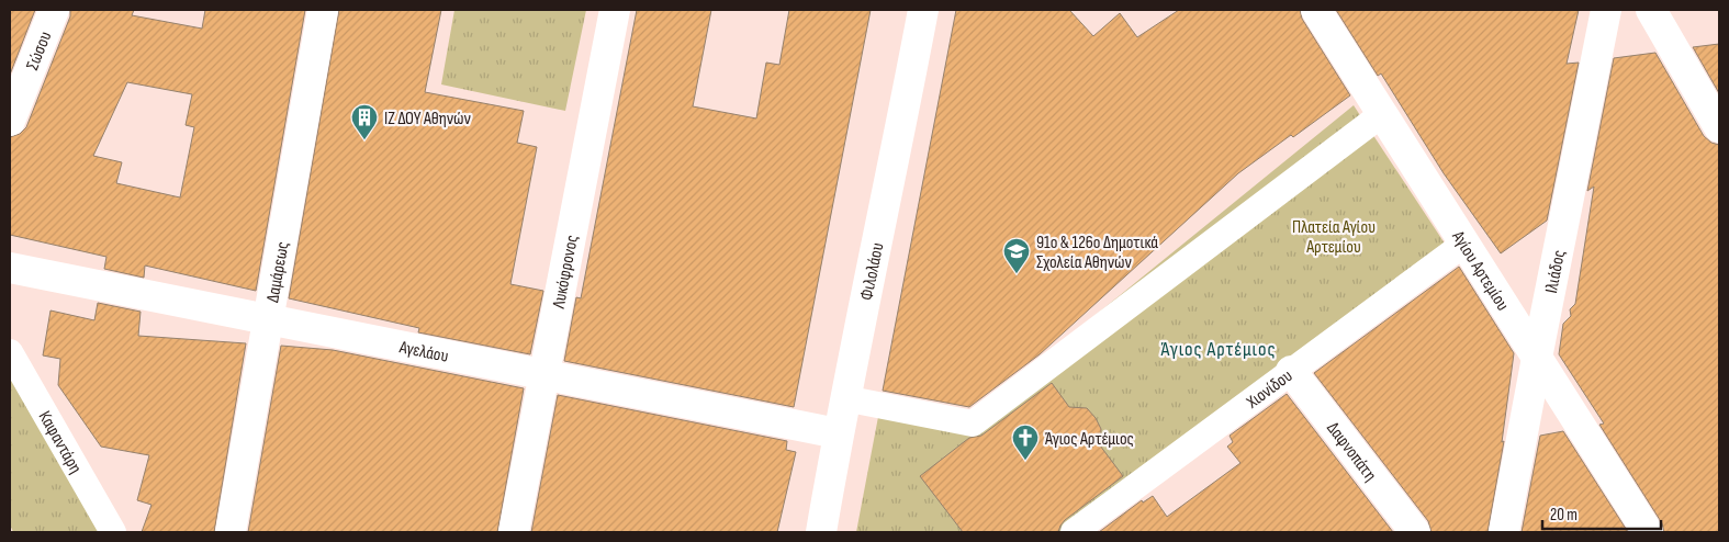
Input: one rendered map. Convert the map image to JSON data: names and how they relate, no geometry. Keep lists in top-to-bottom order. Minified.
{"streets":{"street":["Σώσου","Δαμάρεως","Λυκόφρονος","Φιλολάου","Αγίου Αρτεμίου","Ιλιάδος","Αγελάου","Χιονίδου","Καφαντάρη","Δαφνοπάτη"]},"crossings":[["Δαμάρεως","Αγελάου"],["Λυκόφρονος","Αγελάου"],["Φιλολάου","Αγελάου"],["Αγίου Αρτεμίου","Ιλιάδος"],["Αγίου Αρτεμίου","Χιονίδου"],["Χιονίδου","Δαφνοπάτη"]],"districts":["Άγιος Αρτέμιος"],"parks":["Πλατεία Αγίου Αρτεμίου"],"places":{"building":["ΙΖ ΔΟΥ Αθηνών"],"school or university":["91ο & 126ο Δημοτικά Σχολεία Αθηνών"],"church":["Άγιος Αρτέμιος"]},"scale_bar":"20 m"}
